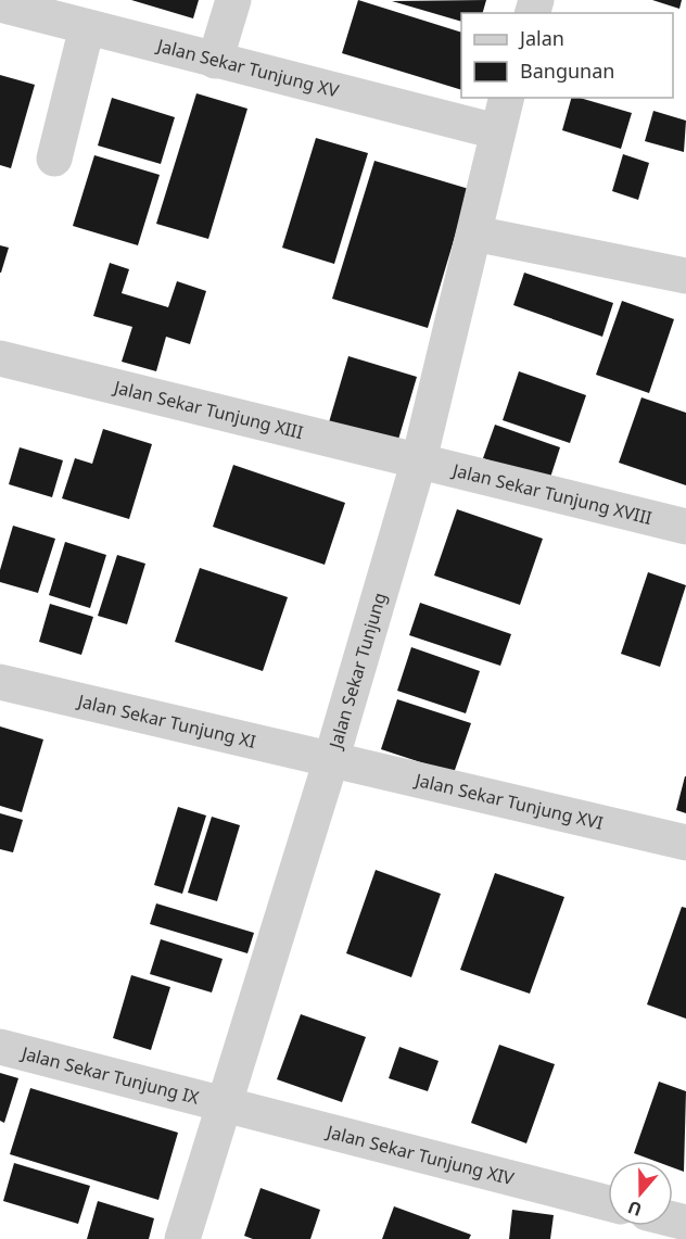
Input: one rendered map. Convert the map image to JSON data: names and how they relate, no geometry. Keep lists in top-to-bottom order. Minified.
{"streets":{"street":["Jalan Sekar Tunjung XV","Jalan Sekar Tunjung XIII","Jalan Sekar Tunjung XVIII","Jalan Sekar Tunjung","Jalan Sekar Tunjung XI","Jalan Sekar Tunjung XVI","Jalan Sekar Tunjung IX","Jalan Sekar Tunjung XIV"]},"crossings":[["Jalan Sekar Tunjung XV","Jalan Sekar Tunjung"],["Jalan Sekar Tunjung XIII","Jalan Sekar Tunjung XVIII"],["Jalan Sekar Tunjung XIII","Jalan Sekar Tunjung"],["Jalan Sekar Tunjung XVIII","Jalan Sekar Tunjung"],["Jalan Sekar Tunjung","Jalan Sekar Tunjung XI"],["Jalan Sekar Tunjung","Jalan Sekar Tunjung XVI"],["Jalan Sekar Tunjung","Jalan Sekar Tunjung IX"],["Jalan Sekar Tunjung","Jalan Sekar Tunjung XIV"],["Jalan Sekar Tunjung XI","Jalan Sekar Tunjung XVI"],["Jalan Sekar Tunjung IX","Jalan Sekar Tunjung XIV"]],"legend":["Jalan","Bangunan"],"north":"bottom"}
